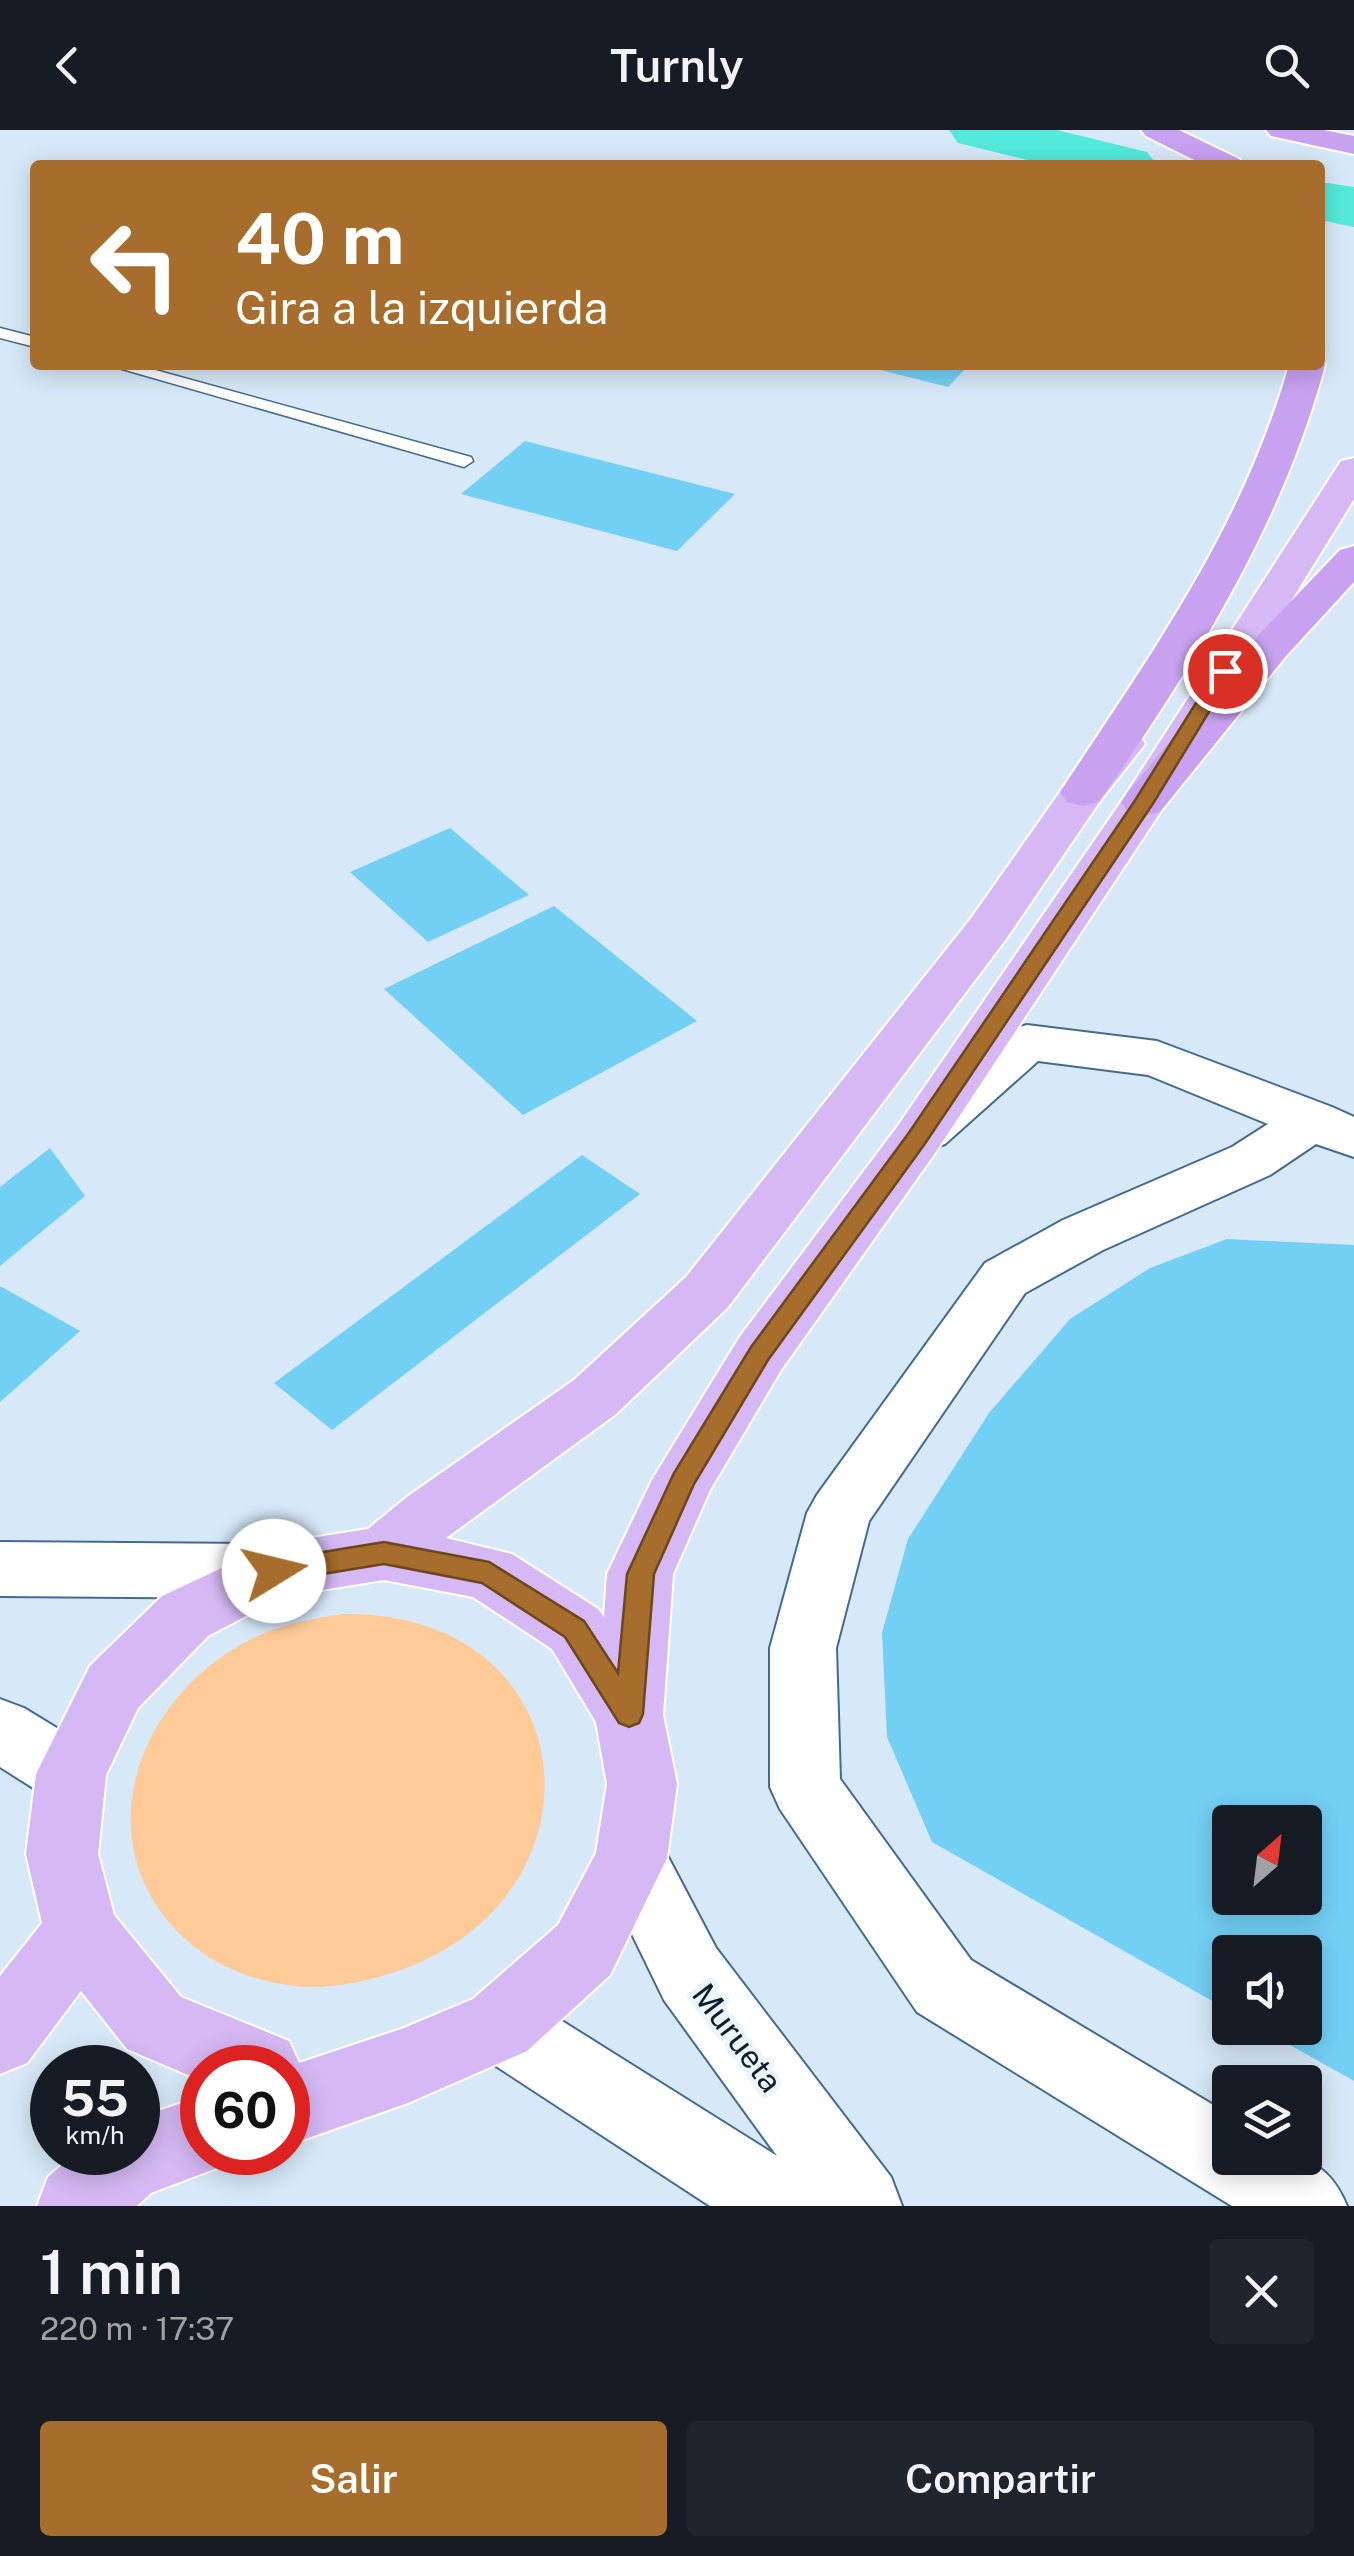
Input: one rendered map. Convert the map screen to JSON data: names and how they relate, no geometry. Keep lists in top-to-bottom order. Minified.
{"streets":{"street":["Murueta"]},"north":"top right","page":{"header":"Turnly","turn":["40 m","Gira a la izquierda"],"speed":"55 km/h","limit":"60","heading":["1 min","220 m · 17:37"],"buttons":["Salir","Compartir"]}}
